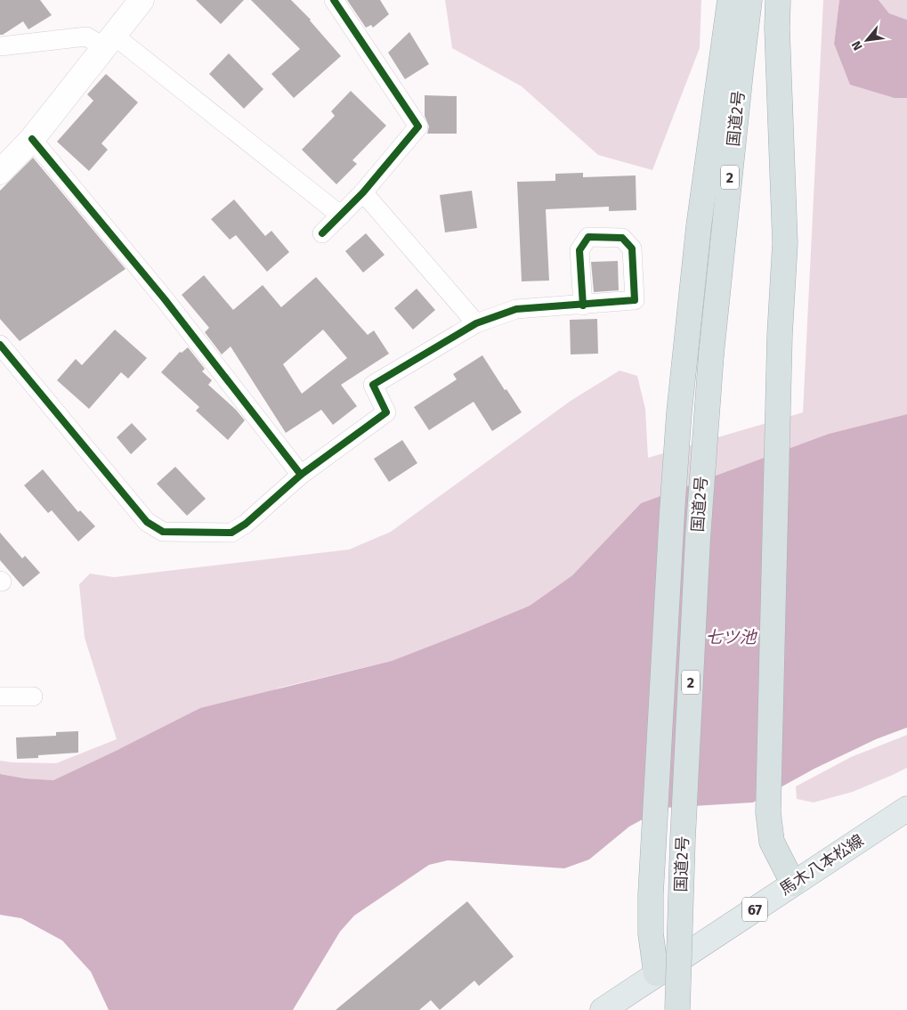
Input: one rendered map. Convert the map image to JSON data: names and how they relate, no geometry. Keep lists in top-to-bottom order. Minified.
{"streets":{"highway":["国道2号","2"],"main road":["馬木八本松線","67"]},"water":["七ツ池"],"north":"bottom left"}
